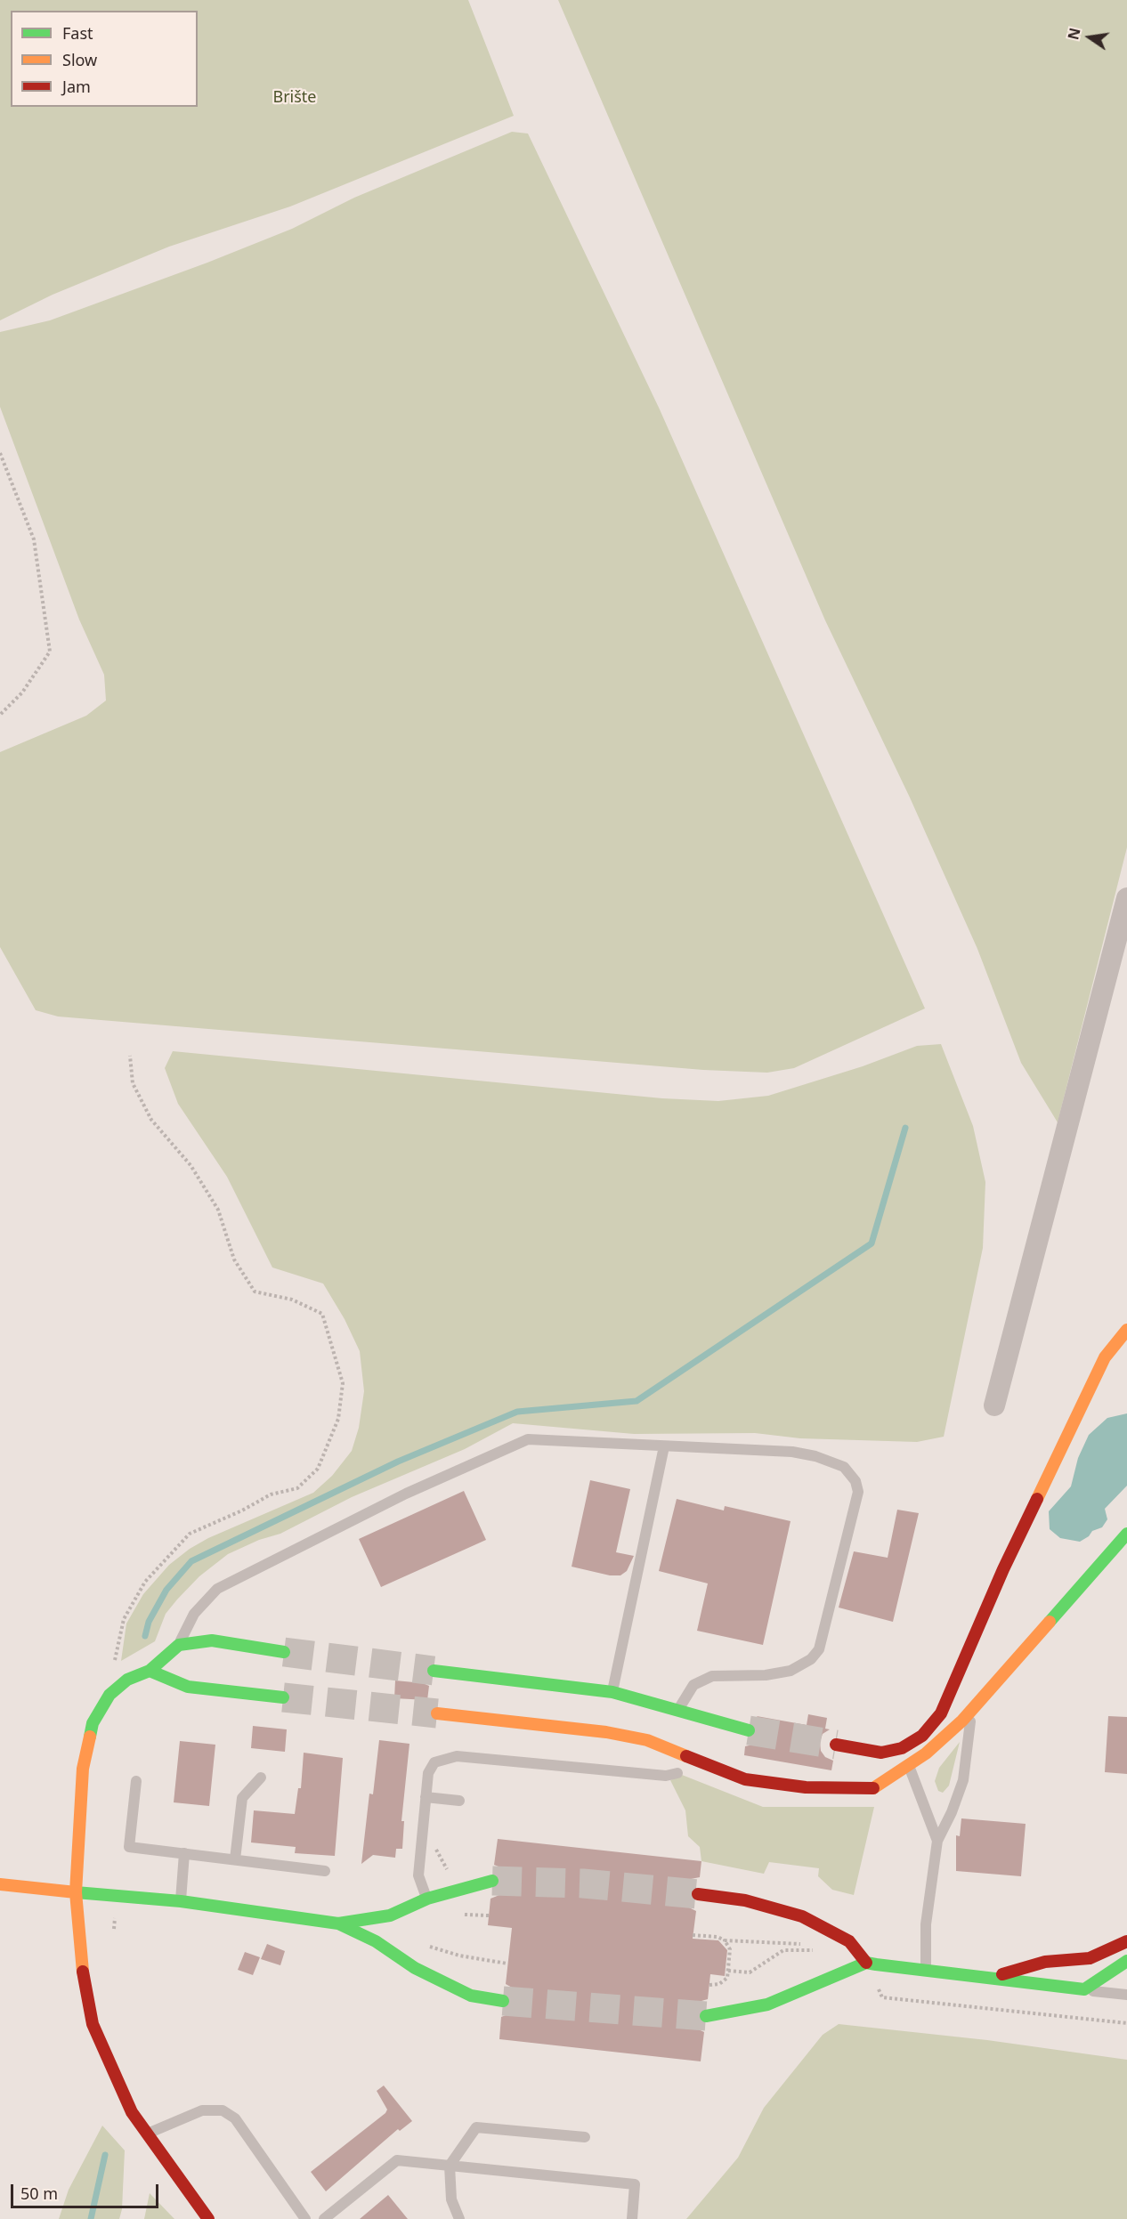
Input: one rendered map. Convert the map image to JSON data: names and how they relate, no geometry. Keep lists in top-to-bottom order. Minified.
{"parks":["Brište"],"legend":["Fast","Slow","Jam"],"scale_bar":"50 m","north":"left"}
